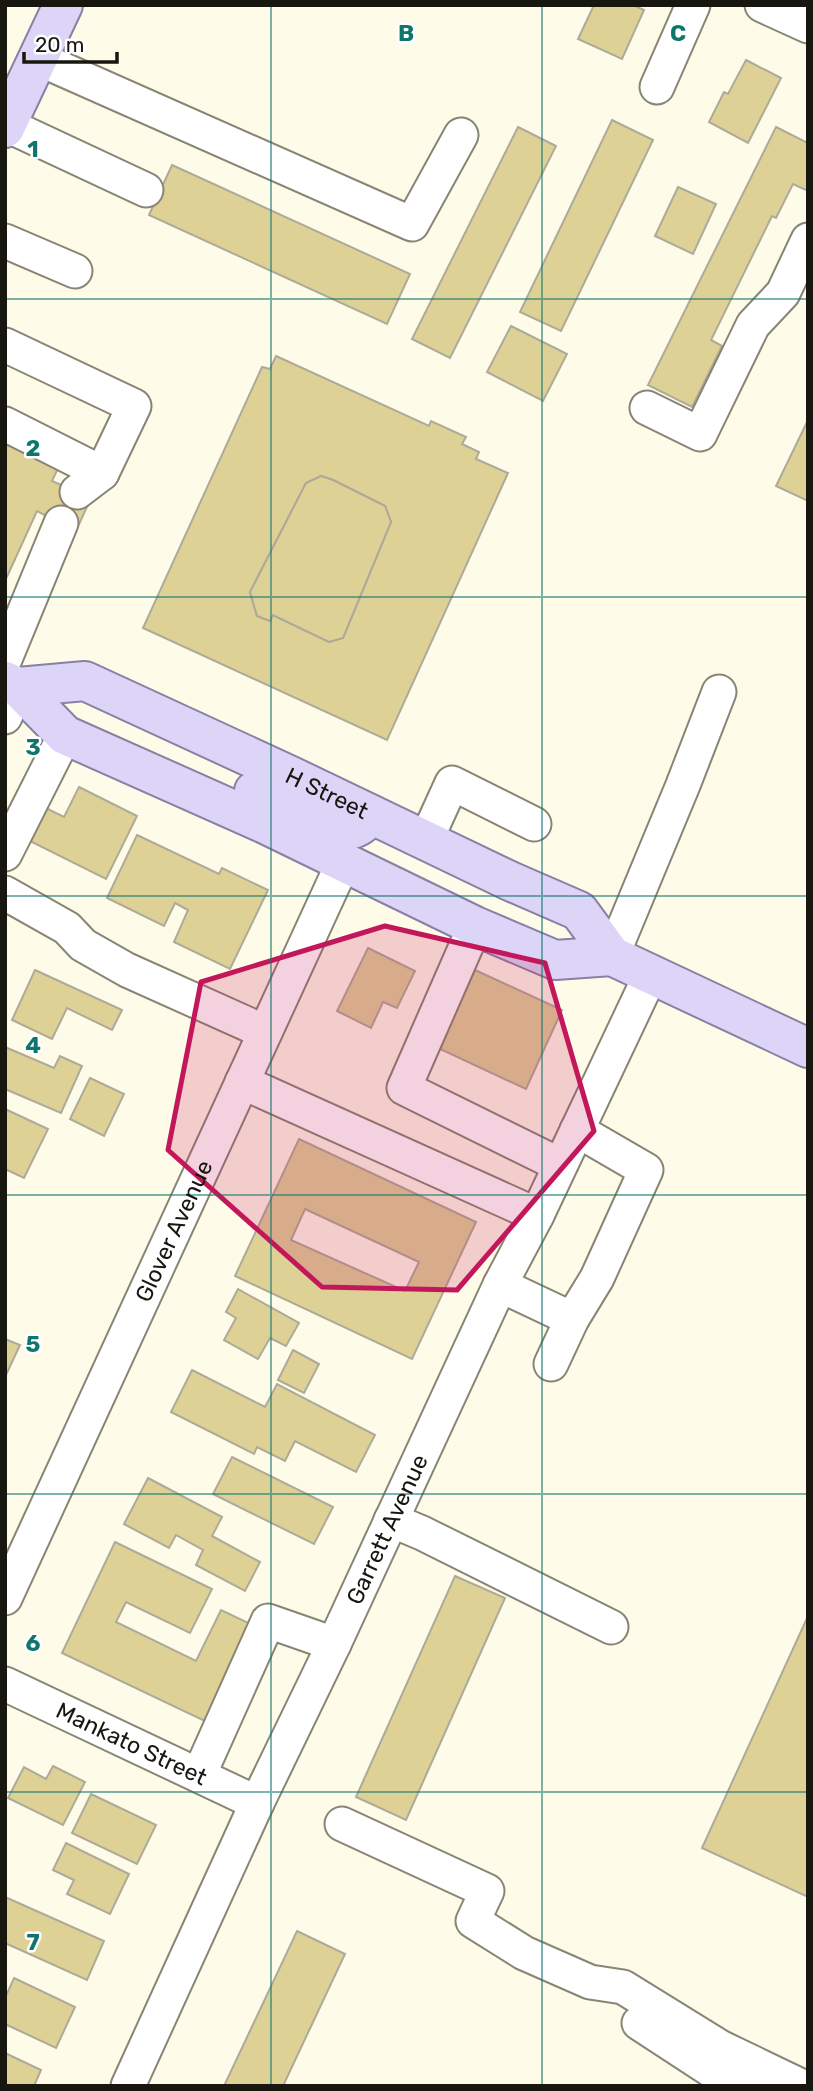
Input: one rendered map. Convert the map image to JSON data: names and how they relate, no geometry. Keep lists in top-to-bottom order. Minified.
{"streets":{"main road":["H Street"],"street":["Glover Avenue","Garrett Avenue","Mankato Street"]},"crossings":[["H Street","Glover Avenue"],["H Street","Garrett Avenue"],["Garrett Avenue","Mankato Street"]],"scale_bar":"20 m","grid":{"columns":["B","C"],"rows":["1","2","3","4","5","6","7"]}}
